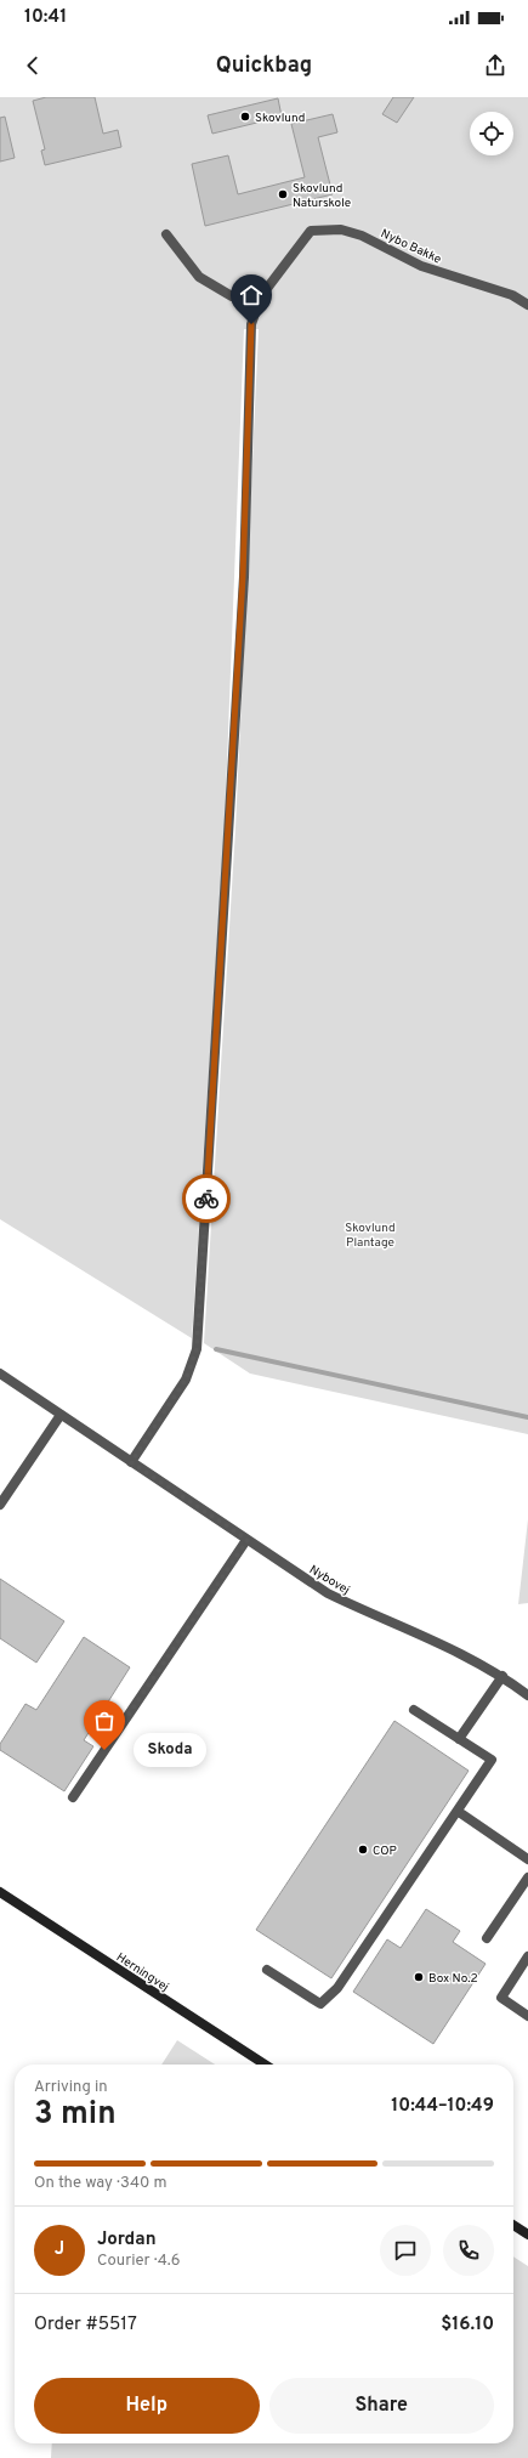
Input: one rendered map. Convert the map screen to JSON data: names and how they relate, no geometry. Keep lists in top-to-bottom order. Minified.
{"streets":{"main road":["Herningvej"],"street":["Nybo Bakke","Nybovej"]},"crossings":[["Nybo Bakke","Nybovej"]],"parks":["Skovlund Plantage"],"places":["Skovlund","Skovlund Naturskole","Skoda","COP","Box No.2"],"page":{"status":"10:41","header":"Quickbag","bubble":"Skoda","heading":["3 min","Arriving in","10:44–10:49"],"panel":["Jordan","Courier · 4.6","Order #5517","$16.10"],"bar":"On the way · 340 m","round":"J","buttons":["Help","Share"]}}
